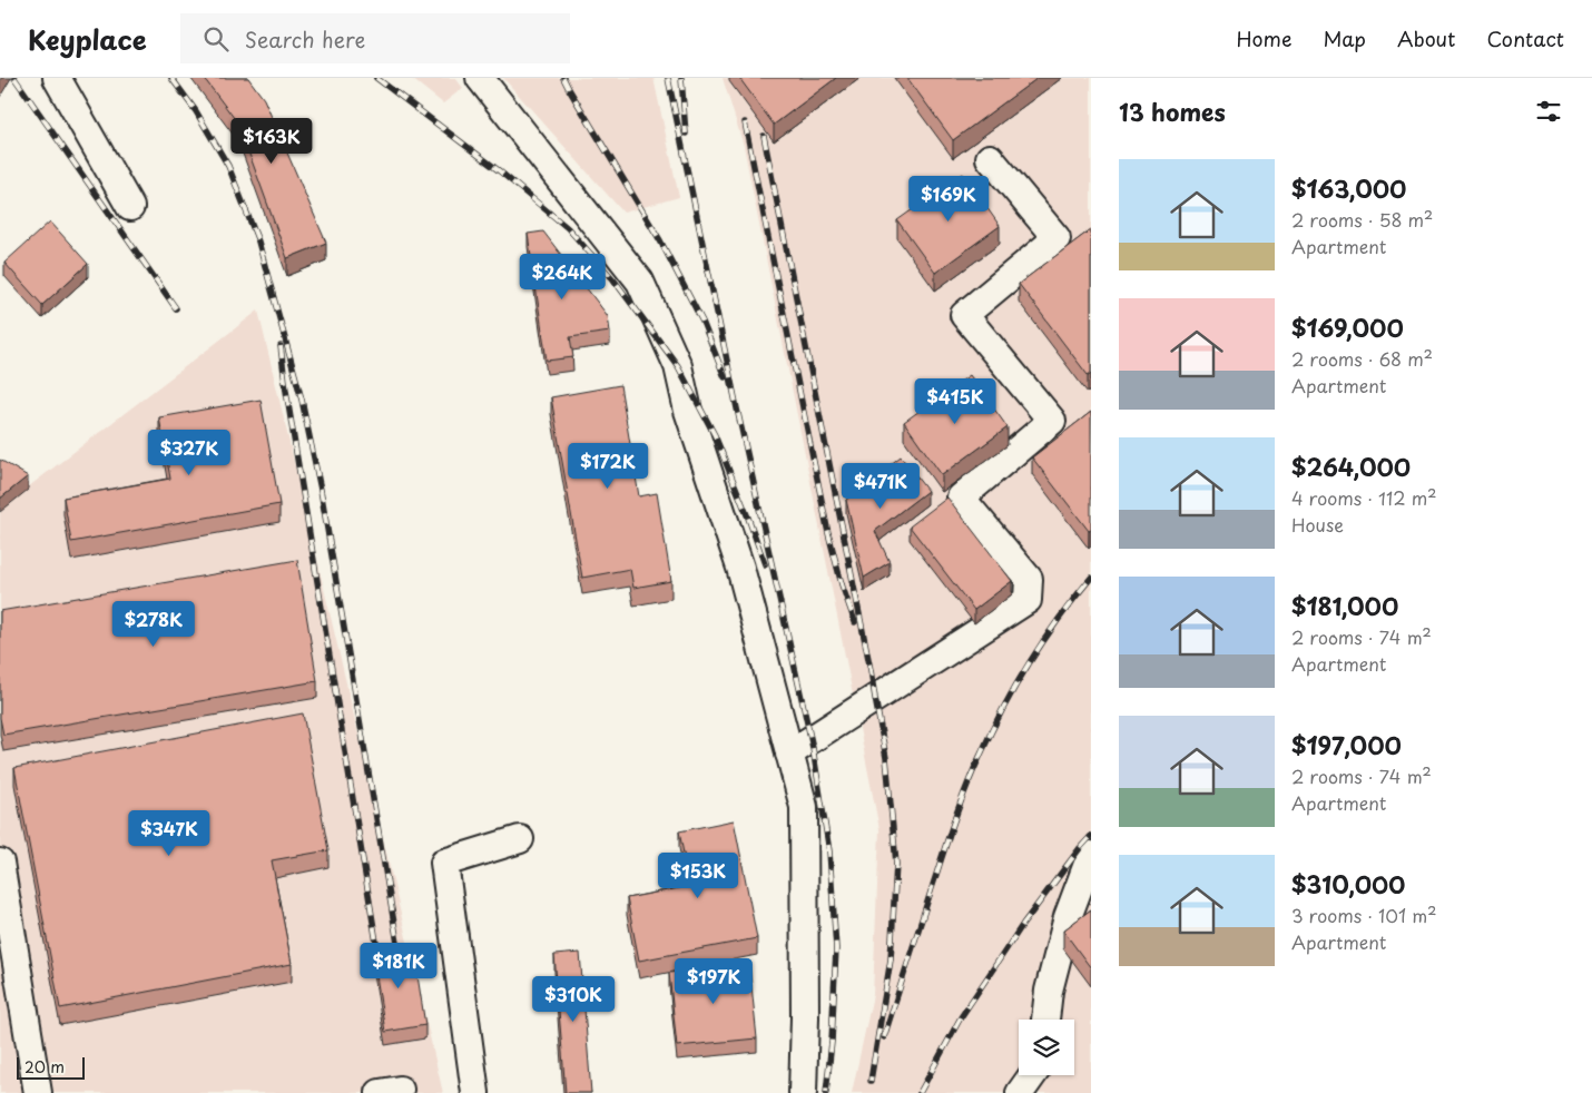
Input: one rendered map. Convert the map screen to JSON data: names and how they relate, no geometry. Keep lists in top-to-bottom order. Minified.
{"scale_bar":"20 m","page":{"header":"Keyplace","search":"Search here","nav":["Home","Map","About","Contact"],"heading":"13 homes","price":["$163K","$169K","$264K","$415K","$327K","$172K","$471K","$278K","$347K","$153K","$181K","$197K","$310K"],"list":[{"name":"$163,000","note":"2 rooms · 58 m² · Apartment"},{"name":"$169,000","note":"2 rooms · 68 m² · Apartment"},{"name":"$264,000","note":"4 rooms · 112 m² · House"},{"name":"$181,000","note":"2 rooms · 74 m² · Apartment"},{"name":"$197,000","note":"2 rooms · 74 m² · Apartment"},{"name":"$310,000","note":"3 rooms · 101 m² · Apartment"}],"scale":"20 m"}}
